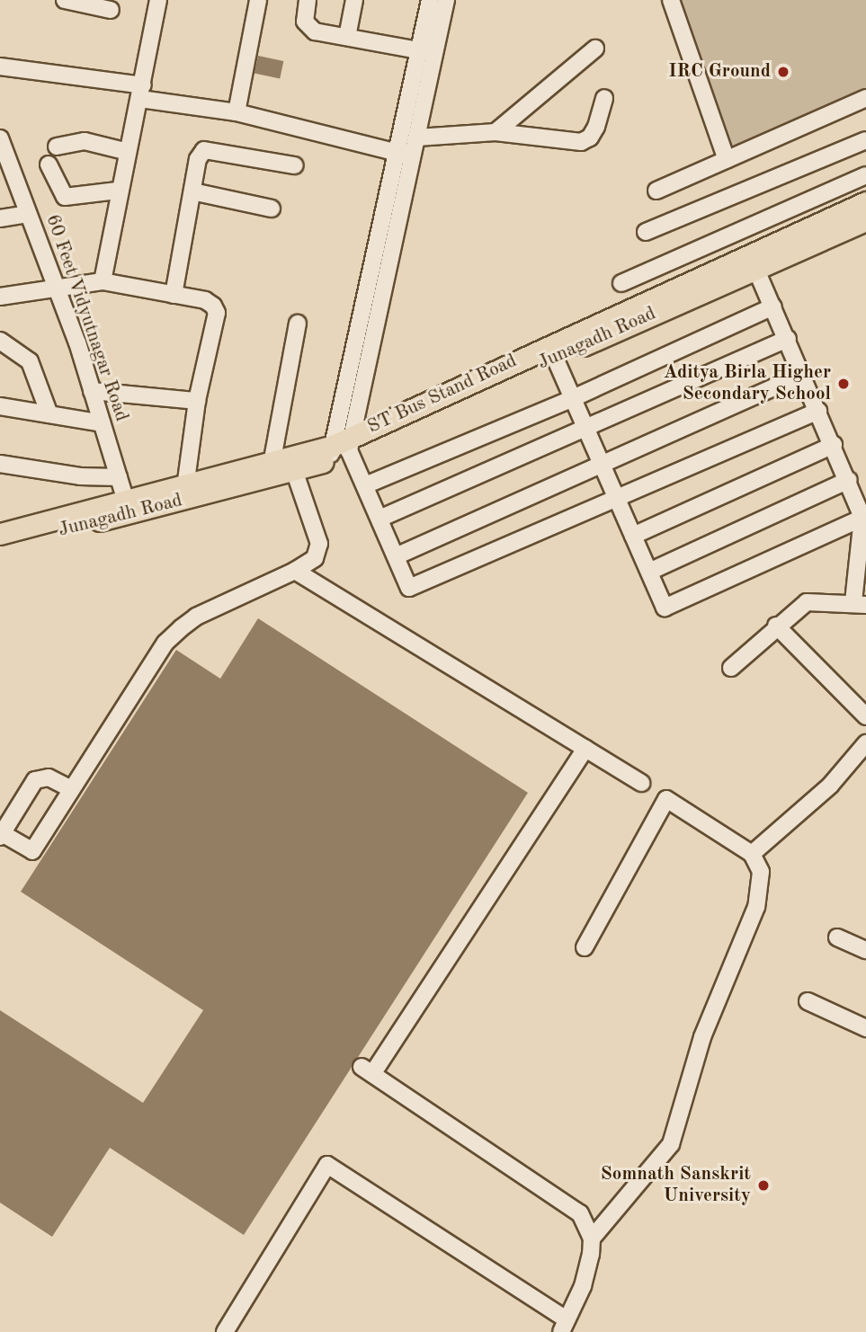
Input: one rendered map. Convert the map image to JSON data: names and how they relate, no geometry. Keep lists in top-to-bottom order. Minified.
{"streets":{"main road":["Junagadh Road","ST Bus Stand Road"],"street":["60 Feet Vidyutnagar Road"]},"crossings":[["60 Feet Vidyutnagar Road","Junagadh Road"],["60 Feet Vidyutnagar Road","ST Bus Stand Road"],["Junagadh Road","ST Bus Stand Road"]],"places":["IRC Ground","Aditya Birla Higher Secondary School","Somnath Sanskrit University"]}
